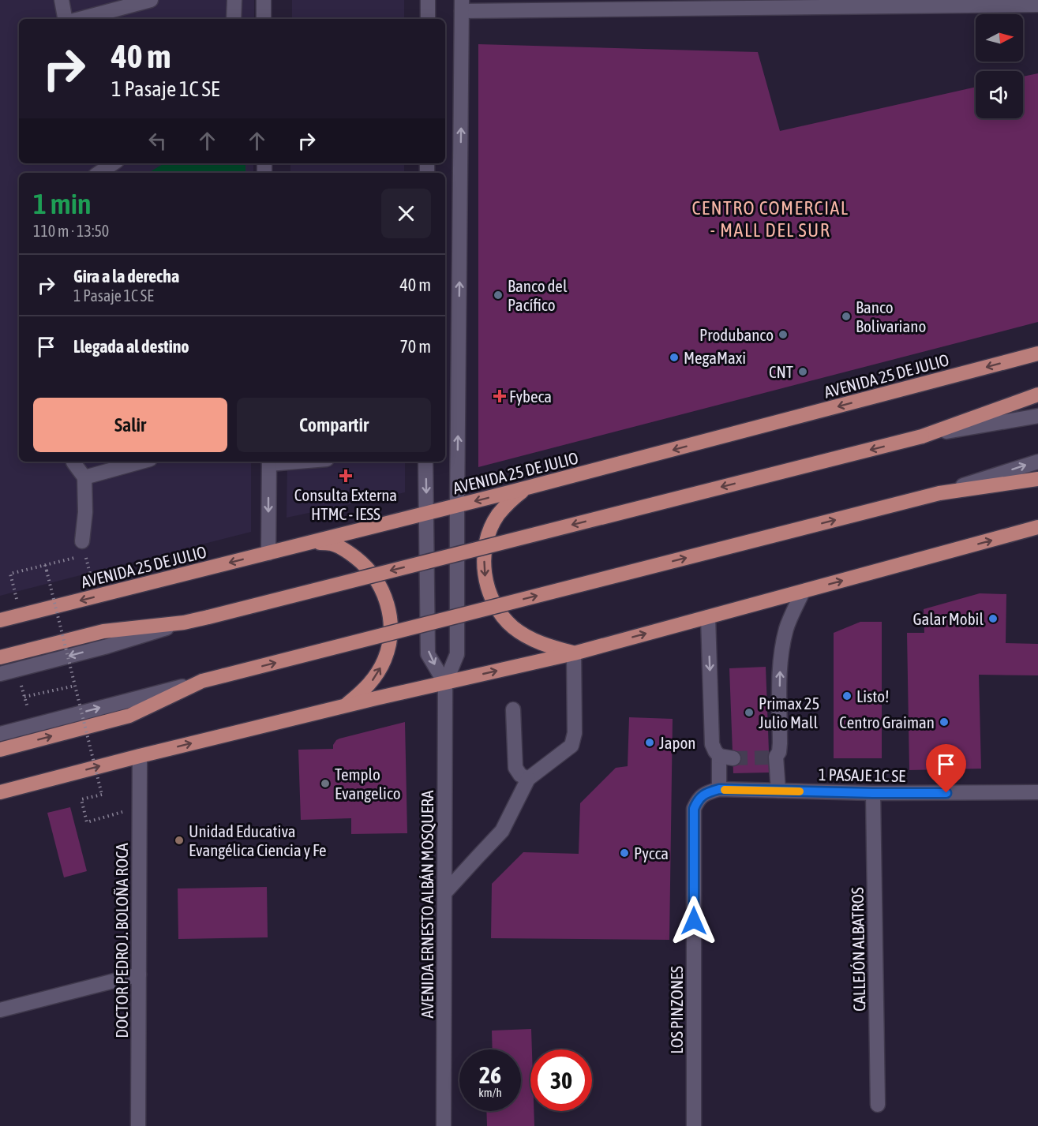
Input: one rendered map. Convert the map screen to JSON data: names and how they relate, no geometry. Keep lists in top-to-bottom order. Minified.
{"streets":{"main road":["AVENIDA 25 DE JULIO"],"street":["1 PASAJE 1C SE","AVENIDA ERNESTO ALBÁN MOSQUERA","DOCTOR PEDRO J. BOLOÑA ROCA","CALLEJÓN ALBATROS","LOS PINZONES"]},"crossings":[["AVENIDA 25 DE JULIO","AVENIDA ERNESTO ALBÁN MOSQUERA"],["1 PASAJE 1C SE","CALLEJÓN ALBATROS"],["1 PASAJE 1C SE","LOS PINZONES"]],"one_way":["AVENIDA ERNESTO ALBÁN MOSQUERA"],"districts":["CENTRO COMERCIAL - MALL DEL SUR"],"places":{"other":["Banco del Pacífico","Banco Bolivariano","Produbanco","MegaMaxi","CNT","Galar Mobil","Listo!","Primax 25 Julio Mall","Centro Graiman","Japon","Templo Evangelico","Unidad Educativa Evangélica Ciencia y Fe","Pycca"],"health":["Fybeca","Consulta Externa HTMC - IESS"]},"north":"right","page":{"turn":["40 m","1 Pasaje 1C SE"],"heading":["1 min","110 m · 13:50"],"list":[{"name":"Gira a la derecha","note":"1 Pasaje 1C SE","value":"40 m"},{"name":"Llegada al destino","value":"70 m"}],"buttons":["Salir","Compartir"],"speed":"26 km/h","limit":"30"}}
